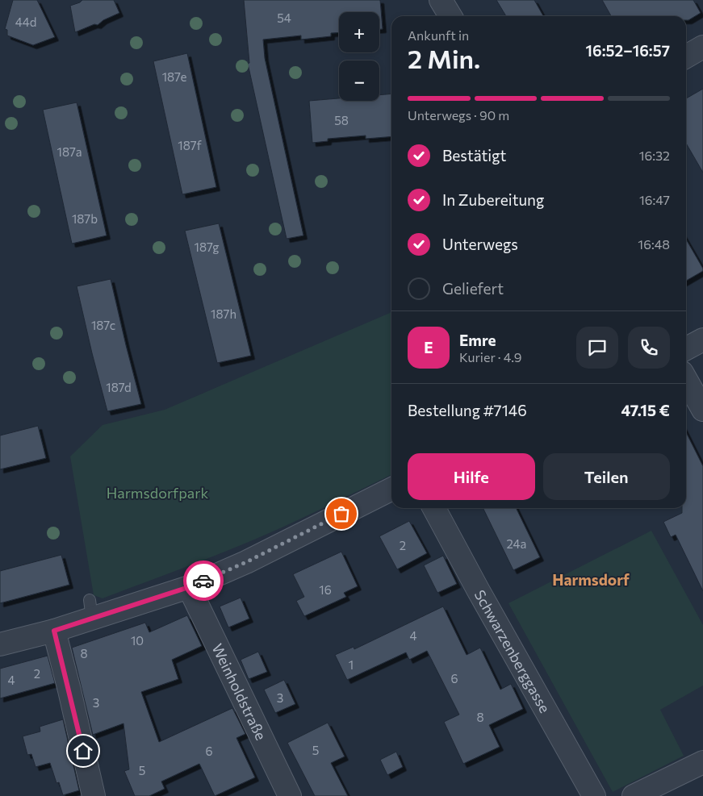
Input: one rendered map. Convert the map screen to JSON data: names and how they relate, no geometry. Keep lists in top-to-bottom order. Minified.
{"streets":{"street":["Schwarzenberggasse","Weinholdstraße"]},"districts":["Harmsdorf"],"parks":["Harmsdorfpark"],"house_numbers":["54","44d","187e","58","187f","187a","187b","187g","187h","187c","187d","24a","2","16","4","10","8","1","2","6","4","3","3","8","5","6","5"],"page":{"map_buttons":["+","−"],"heading":["2 Min.","Ankunft in","16:52–16:57"],"panel":["Emre","Kurier · 4.9","Bestellung #7146","47.15 €"],"bar":"Unterwegs · 90 m","list":[["Bestätigt","16:32"],["In Zubereitung","16:47"],["Unterwegs","16:48"],"Geliefert"],"round":"E","buttons":["Hilfe","Teilen"]}}
